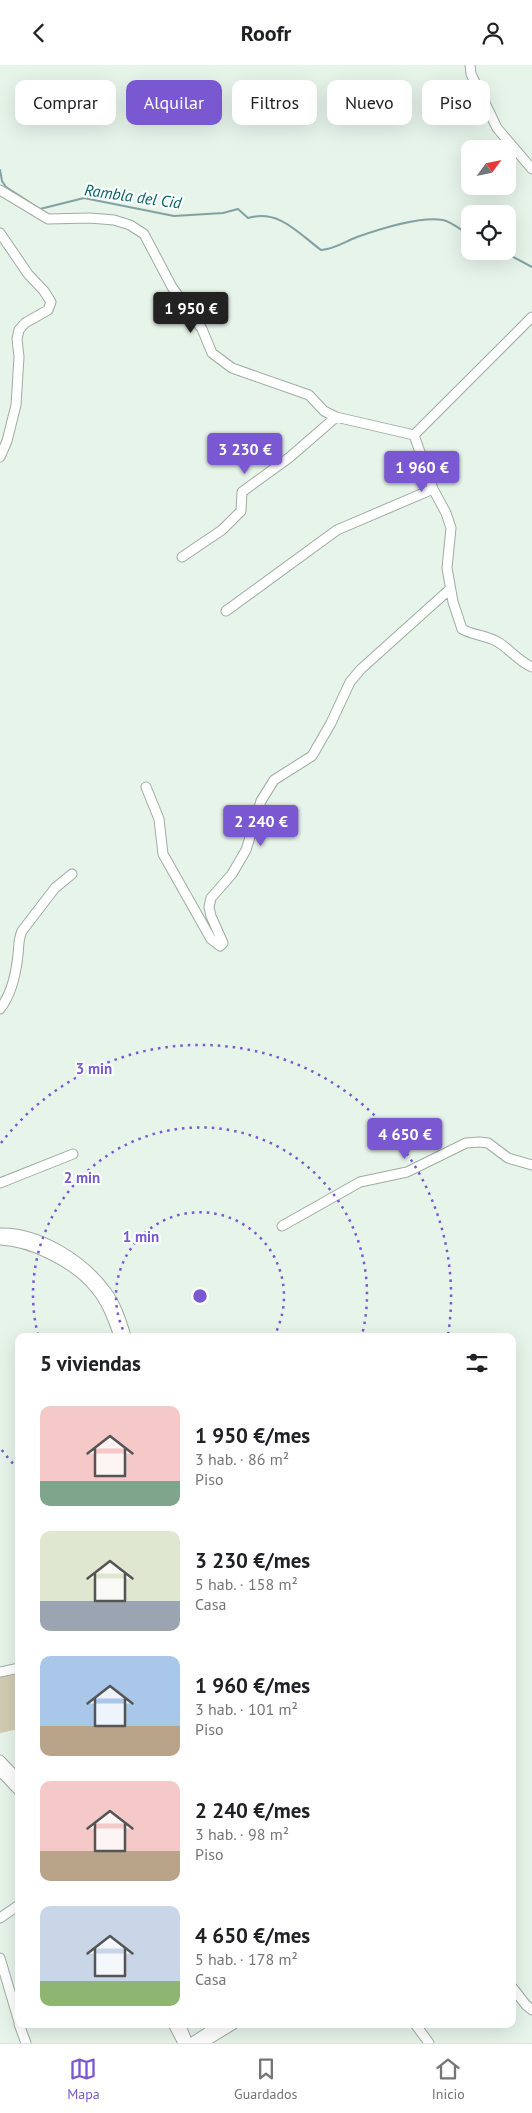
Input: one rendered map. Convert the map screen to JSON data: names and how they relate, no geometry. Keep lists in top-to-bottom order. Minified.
{"water":["Rambla del Cid"],"north":"top right","page":{"header":"Roofr","chip":["Comprar","Alquilar","Filtros","Nuevo","Piso"],"price":["1 950 €","3 230 €","1 960 €","2 240 €","4 650 €"],"heading":"5 viviendas","list":[{"name":"1 950 €/mes","note":"3 hab. · 86 m² · Piso"},{"name":"3 230 €/mes","note":"5 hab. · 158 m² · Casa"},{"name":"1 960 €/mes","note":"3 hab. · 101 m² · Piso"},{"name":"2 240 €/mes","note":"3 hab. · 98 m² · Piso"},{"name":"4 650 €/mes","note":"5 hab. · 178 m² · Casa"}],"tabs":["Mapa","Guardados","Inicio"]},"rings":["3 min","2 min","1 min"]}
